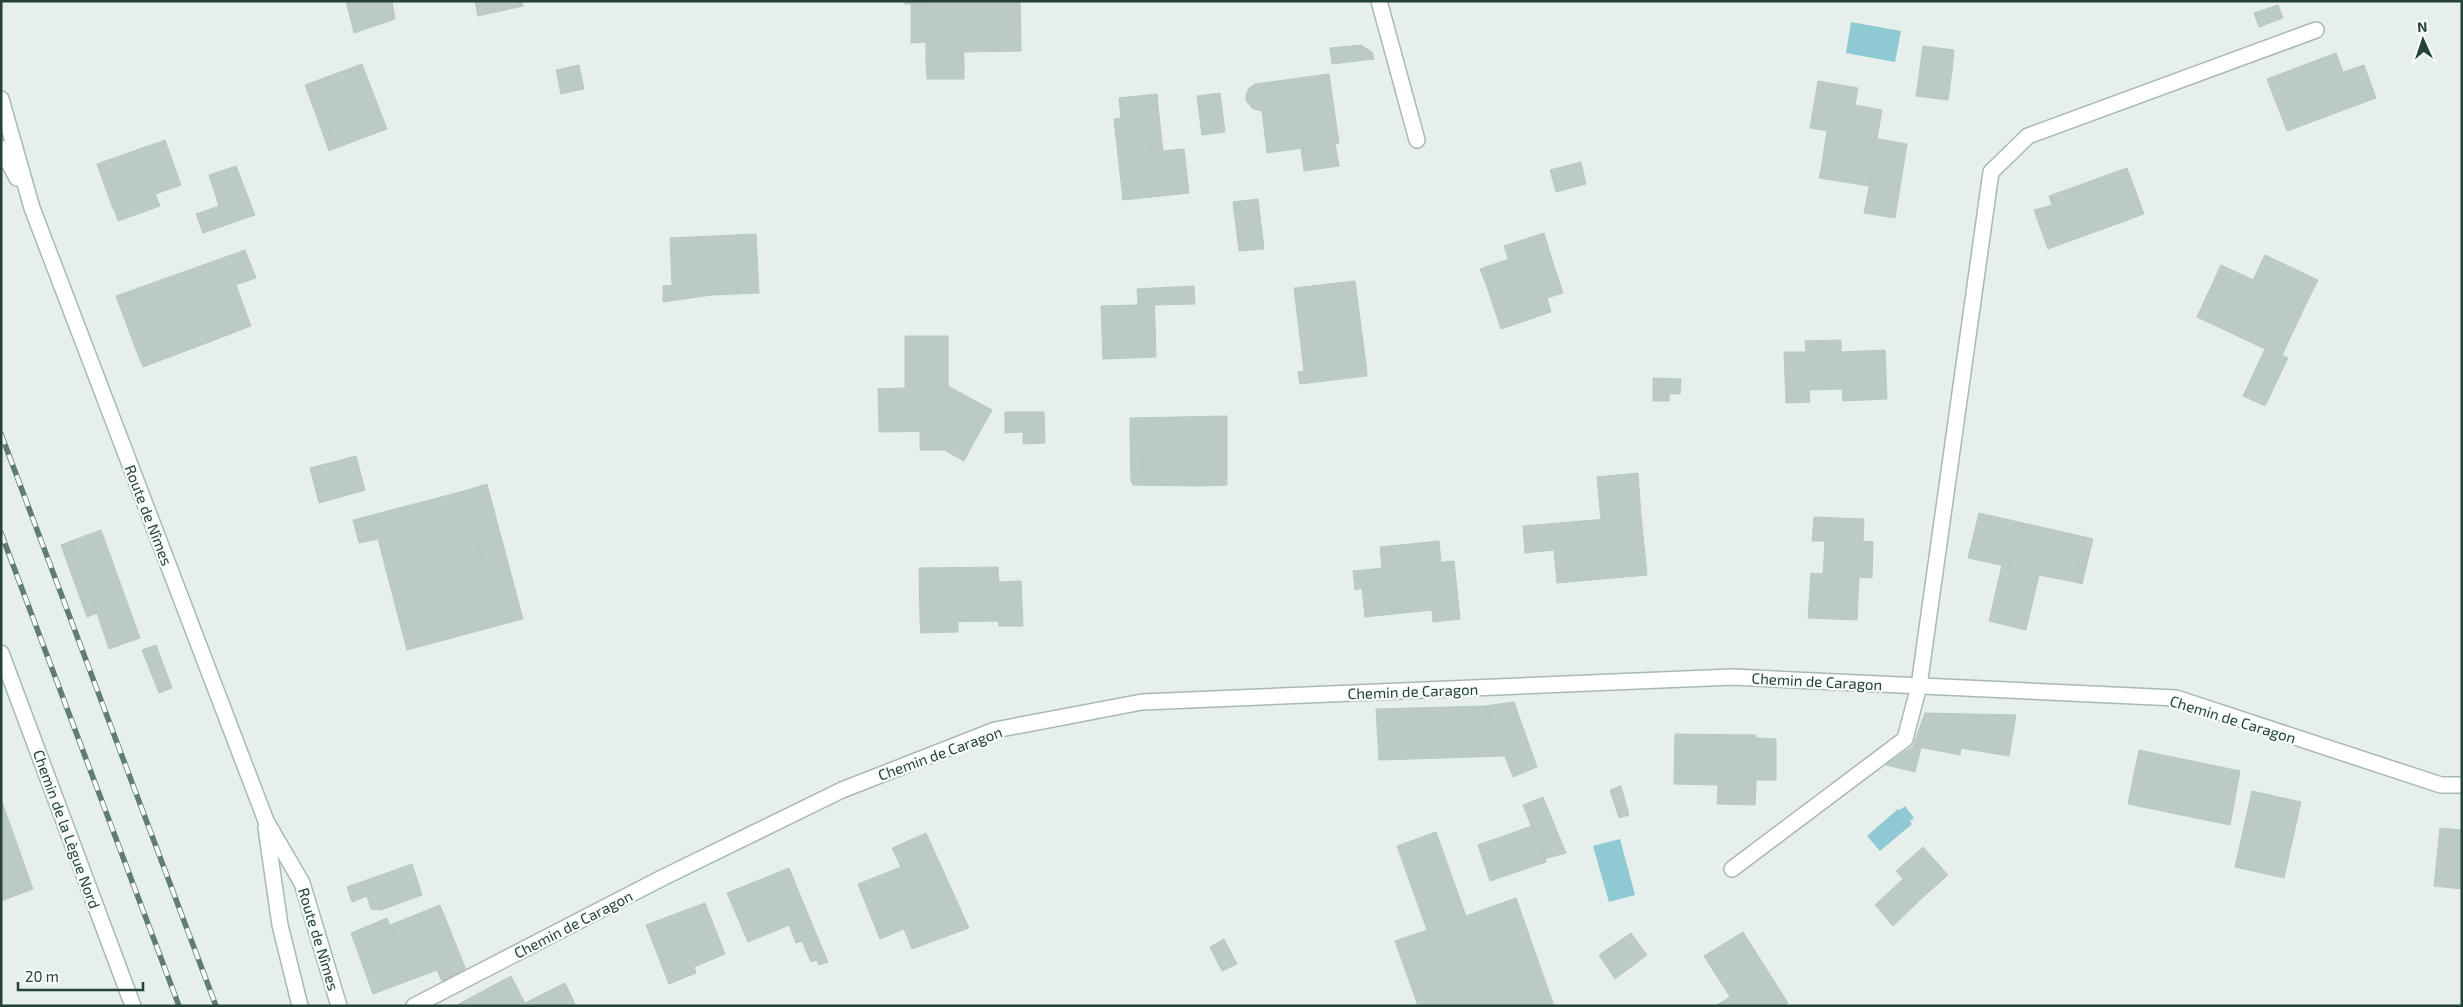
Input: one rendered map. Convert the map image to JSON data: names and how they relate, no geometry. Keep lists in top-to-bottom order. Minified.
{"streets":{"street":["Route de Nîmes","Chemin de Caragon","Chemin de la Lègue Nord"]},"scale_bar":"20 m","north":"top"}
